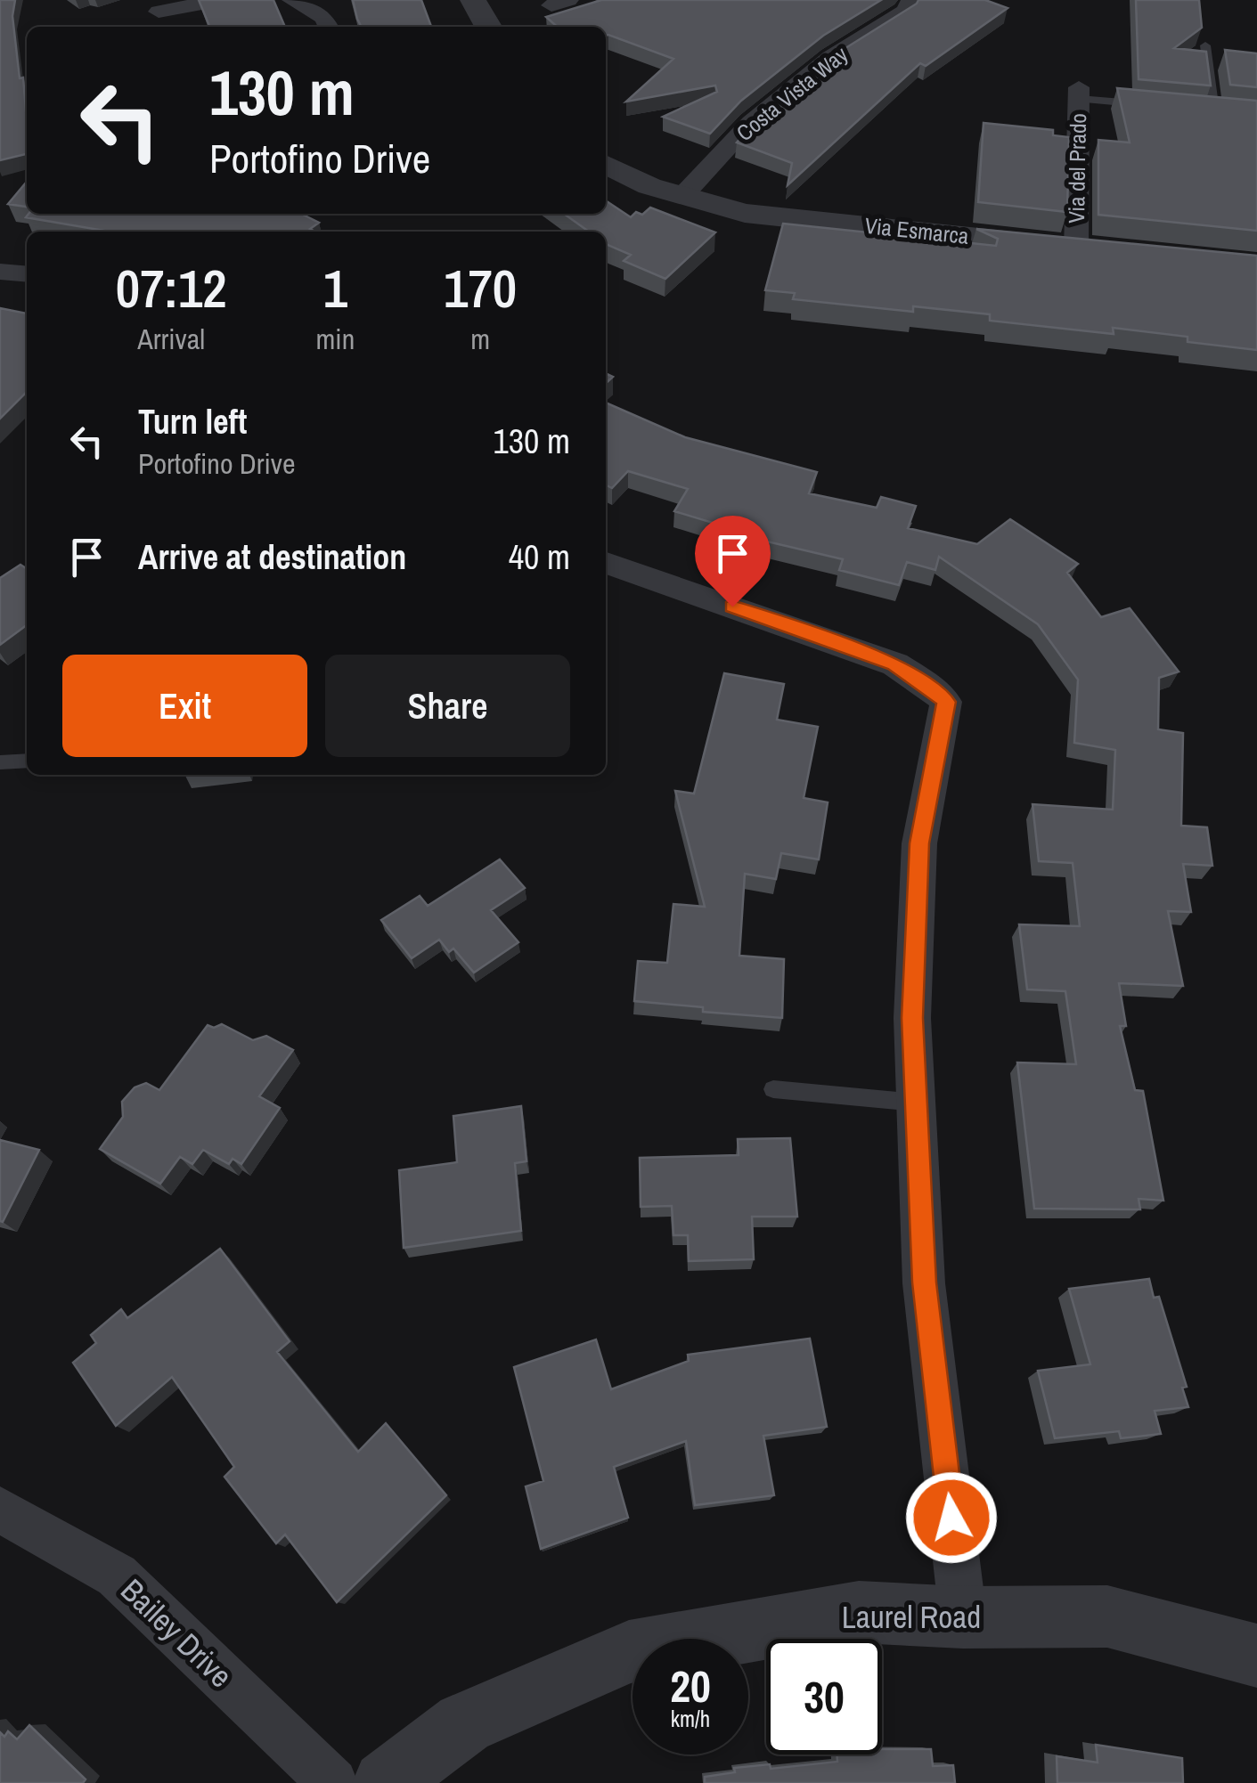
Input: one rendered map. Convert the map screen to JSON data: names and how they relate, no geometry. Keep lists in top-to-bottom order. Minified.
{"streets":{"street":["Costa Vista Way","Via del Prado","Via Esmarca","Laurel Road","Bailey Drive"]},"crossings":[["Costa Vista Way","Via Esmarca"],["Via del Prado","Via Esmarca"]],"page":{"turn":["130 m","Portofino Drive"],"eta":["07:12","Arrival","1","min","170","m"],"list":[{"name":"Turn left","note":"Portofino Drive","value":"130 m"},{"name":"Arrive at destination","value":"40 m"}],"buttons":["Exit","Share"],"speed":"20 km/h","limit":"30"}}
